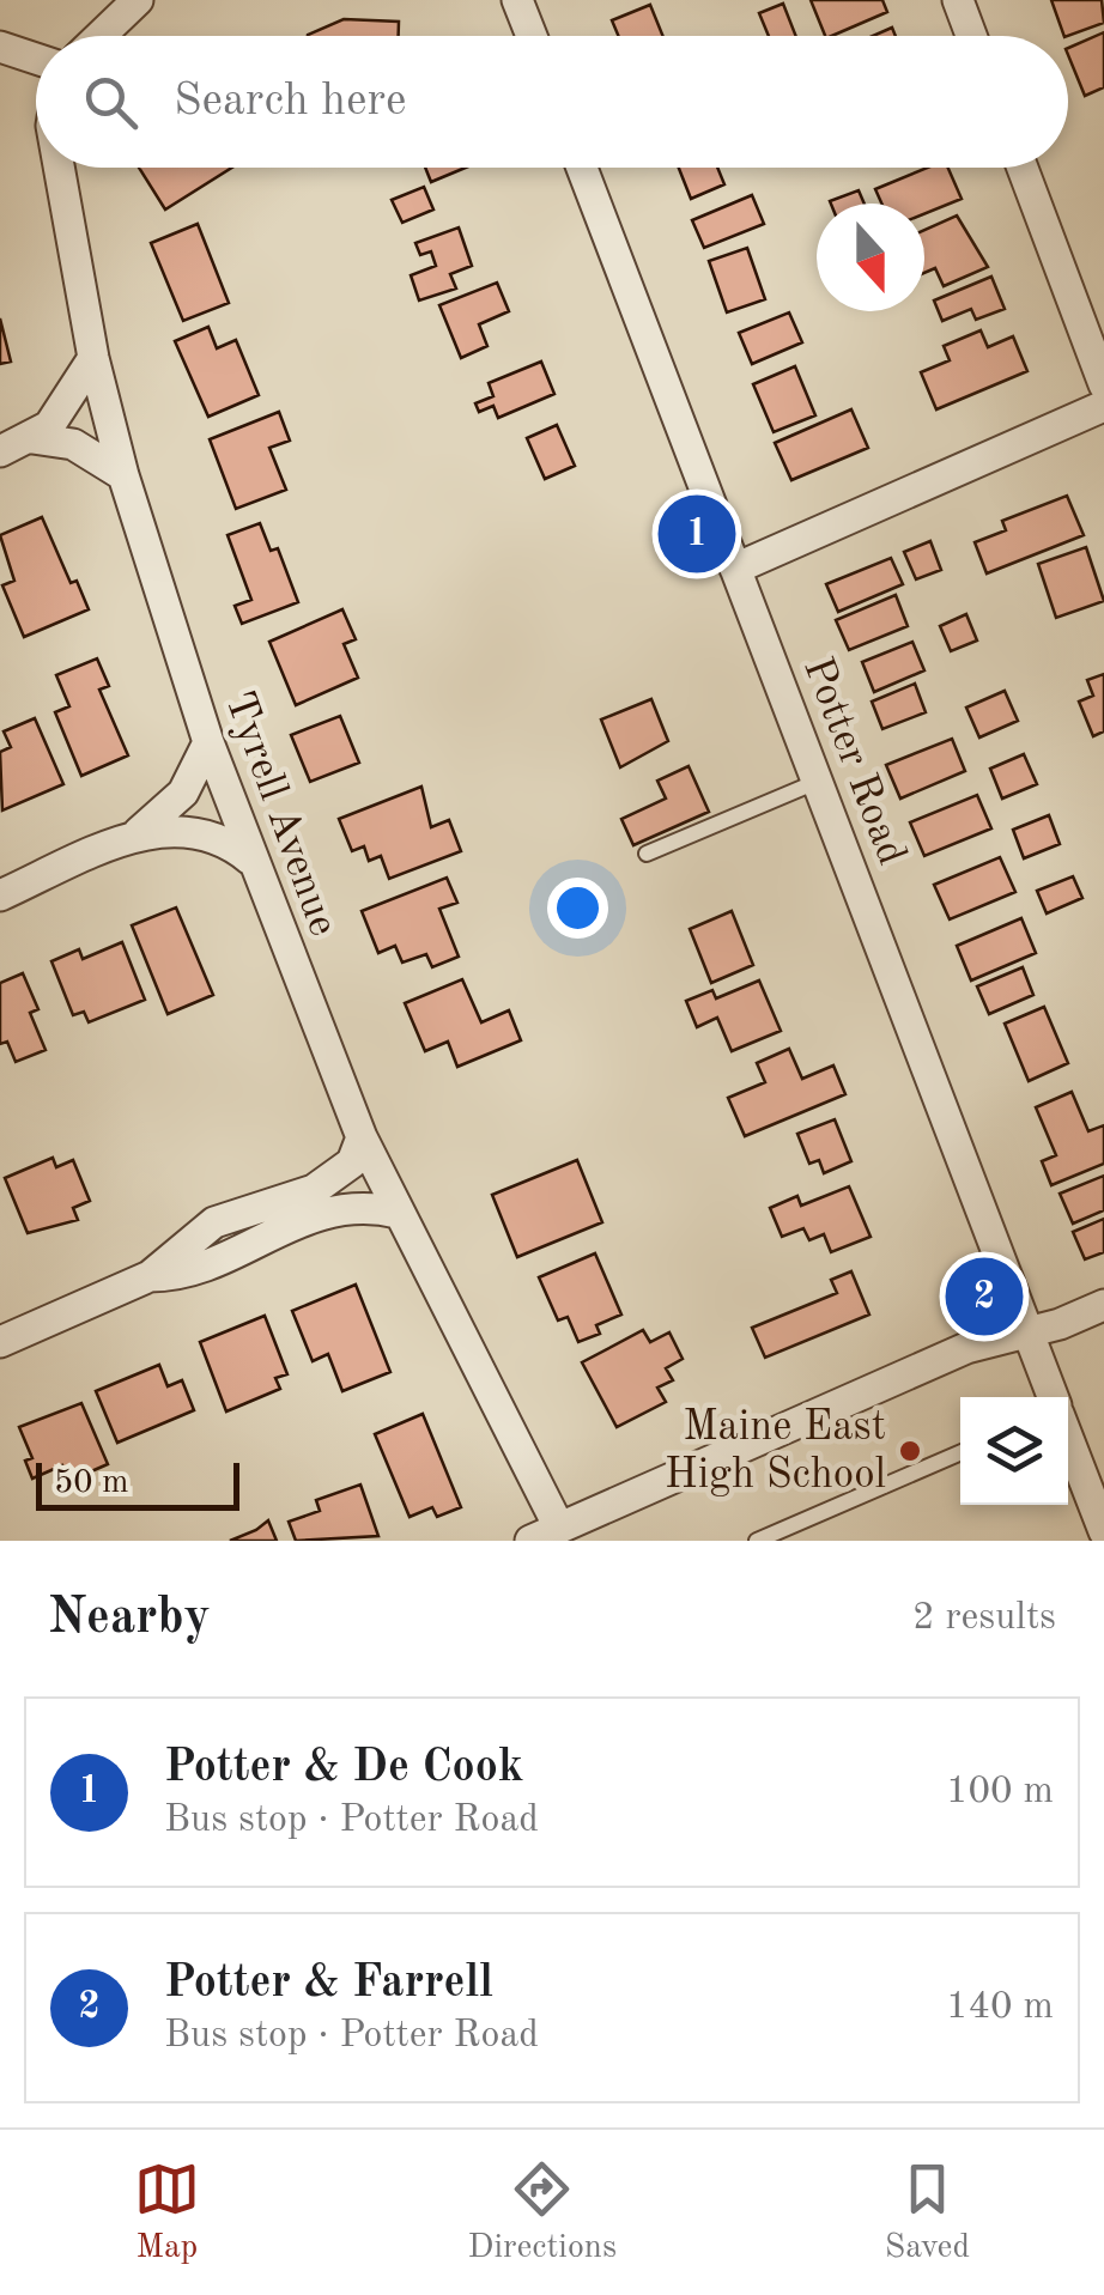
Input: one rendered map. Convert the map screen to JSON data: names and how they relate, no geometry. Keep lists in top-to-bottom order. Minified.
{"streets":{"street":["Potter Road","Tyrell Avenue"]},"places":["Maine East High School"],"scale_bar":"50 m","north":"bottom","page":{"search":"Search here","pins":["1","2"],"scale":"50 m","heading":["Nearby","2 results"],"list":[{"mark":"1","name":"Potter & De Cook","note":"Bus stop · Potter Road","value":"100 m"},{"mark":"2","name":"Potter & Farrell","note":"Bus stop · Potter Road","value":"140 m"}],"nav":["Map","Directions","Saved"]}}
